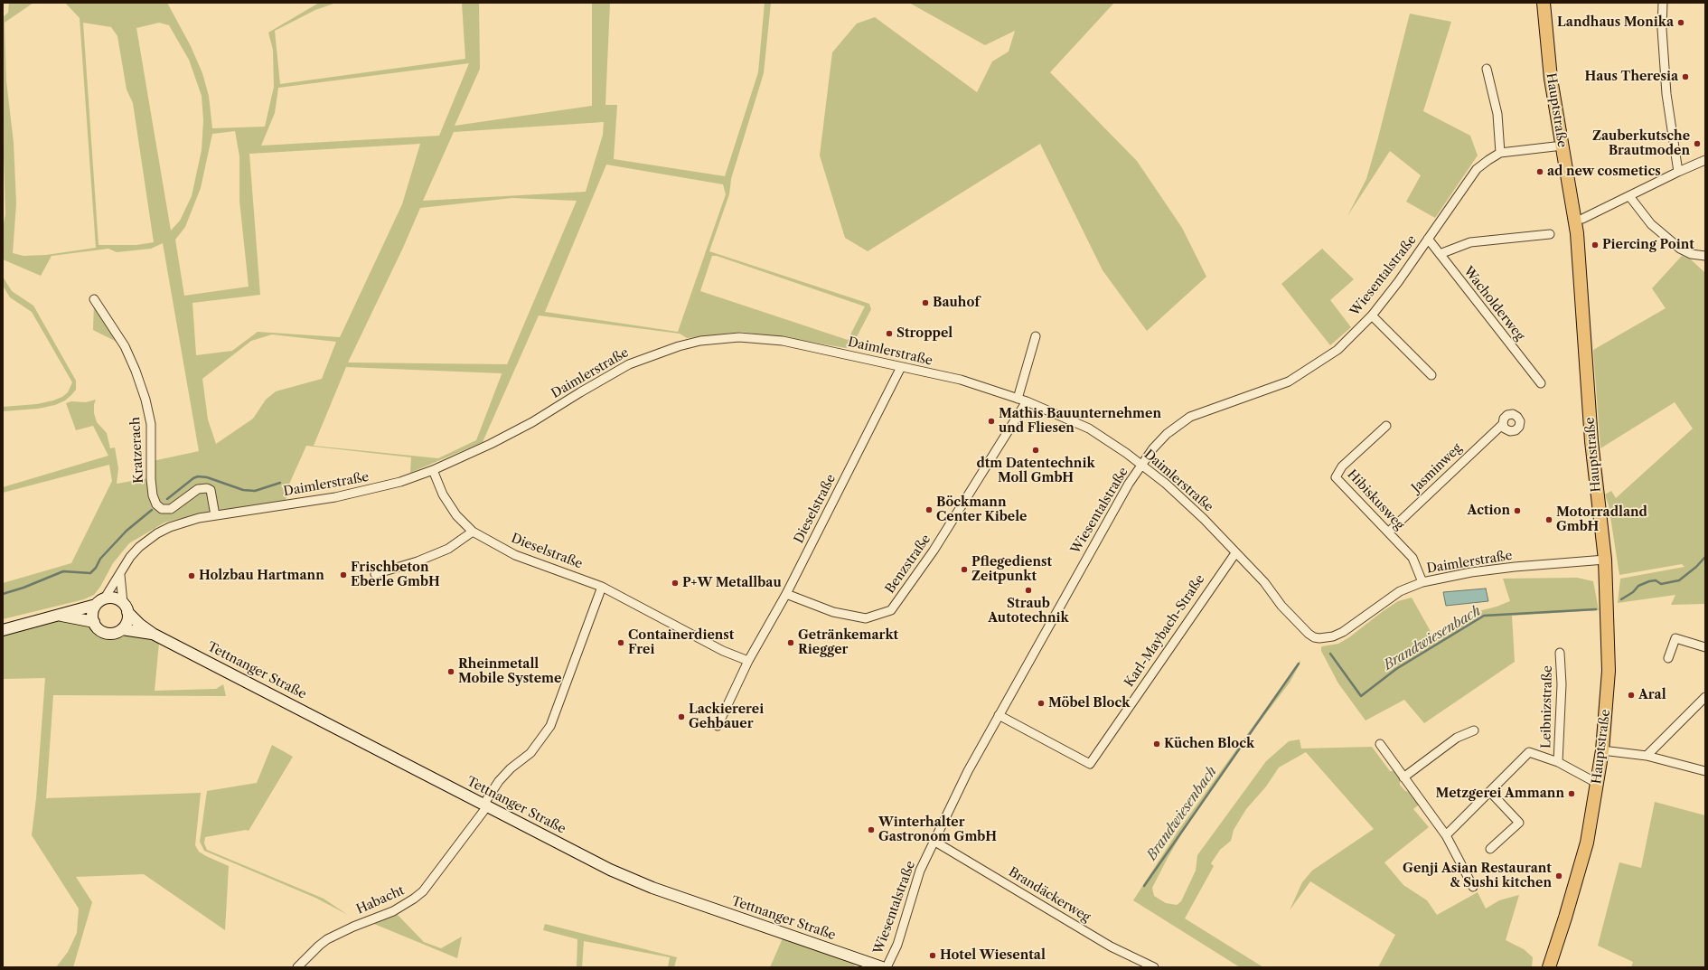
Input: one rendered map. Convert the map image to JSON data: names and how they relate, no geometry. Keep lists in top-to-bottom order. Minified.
{"streets":{"main road":["Hauptstraße","Tettnanger Straße"],"street":["Wiesentalstraße","Wacholderweg","Daimlerstraße","Kratzerach","Jasminweg","Hibiskusweg","Dieselstraße","Benzstraße","Karl-Maybach-Straße","Leibnizstraße","Brandäckerweg","Habacht"]},"crossings":[["Hauptstraße","Wiesentalstraße"],["Hauptstraße","Daimlerstraße"],["Wiesentalstraße","Wacholderweg"],["Wiesentalstraße","Daimlerstraße"],["Wiesentalstraße","Karl-Maybach-Straße"],["Wiesentalstraße","Brandäckerweg"],["Daimlerstraße","Kratzerach"],["Daimlerstraße","Hibiskusweg"],["Daimlerstraße","Dieselstraße"],["Daimlerstraße","Benzstraße"],["Daimlerstraße","Karl-Maybach-Straße"],["Daimlerstraße","Tettnanger Straße"],["Jasminweg","Hibiskusweg"],["Dieselstraße","Benzstraße"],["Dieselstraße","Habacht"],["Tettnanger Straße","Habacht"]],"water":["Brandwiesenbach"],"places":["Landhaus Monika","Haus Theresia","Zauberkutsche Brautmoden","ad new cosmetics","Piercing Point","Bauhof","Stroppel","Mathis Bauunternehmen und Fliesen","dtm Datentechnik Moll GmbH","Böckmann Center Kibele","Action","Motorradland GmbH","Pflegedienst Zeitpunkt","Frischbeton Eberle GmbH","Holzbau Hartmann","P+W Metallbau","Straub Autotechnik","Containerdienst Frei","Getränkemarkt Riegger","Rheinmetall Mobile Systeme","Aral","Möbel Block","Lackiererei Gehbauer","Küchen Block","Metzgerei Ammann","Winterhalter Gastronom GmbH","Genji Asian Restaurant & Sushi kitchen","Hotel Wiesental"]}
